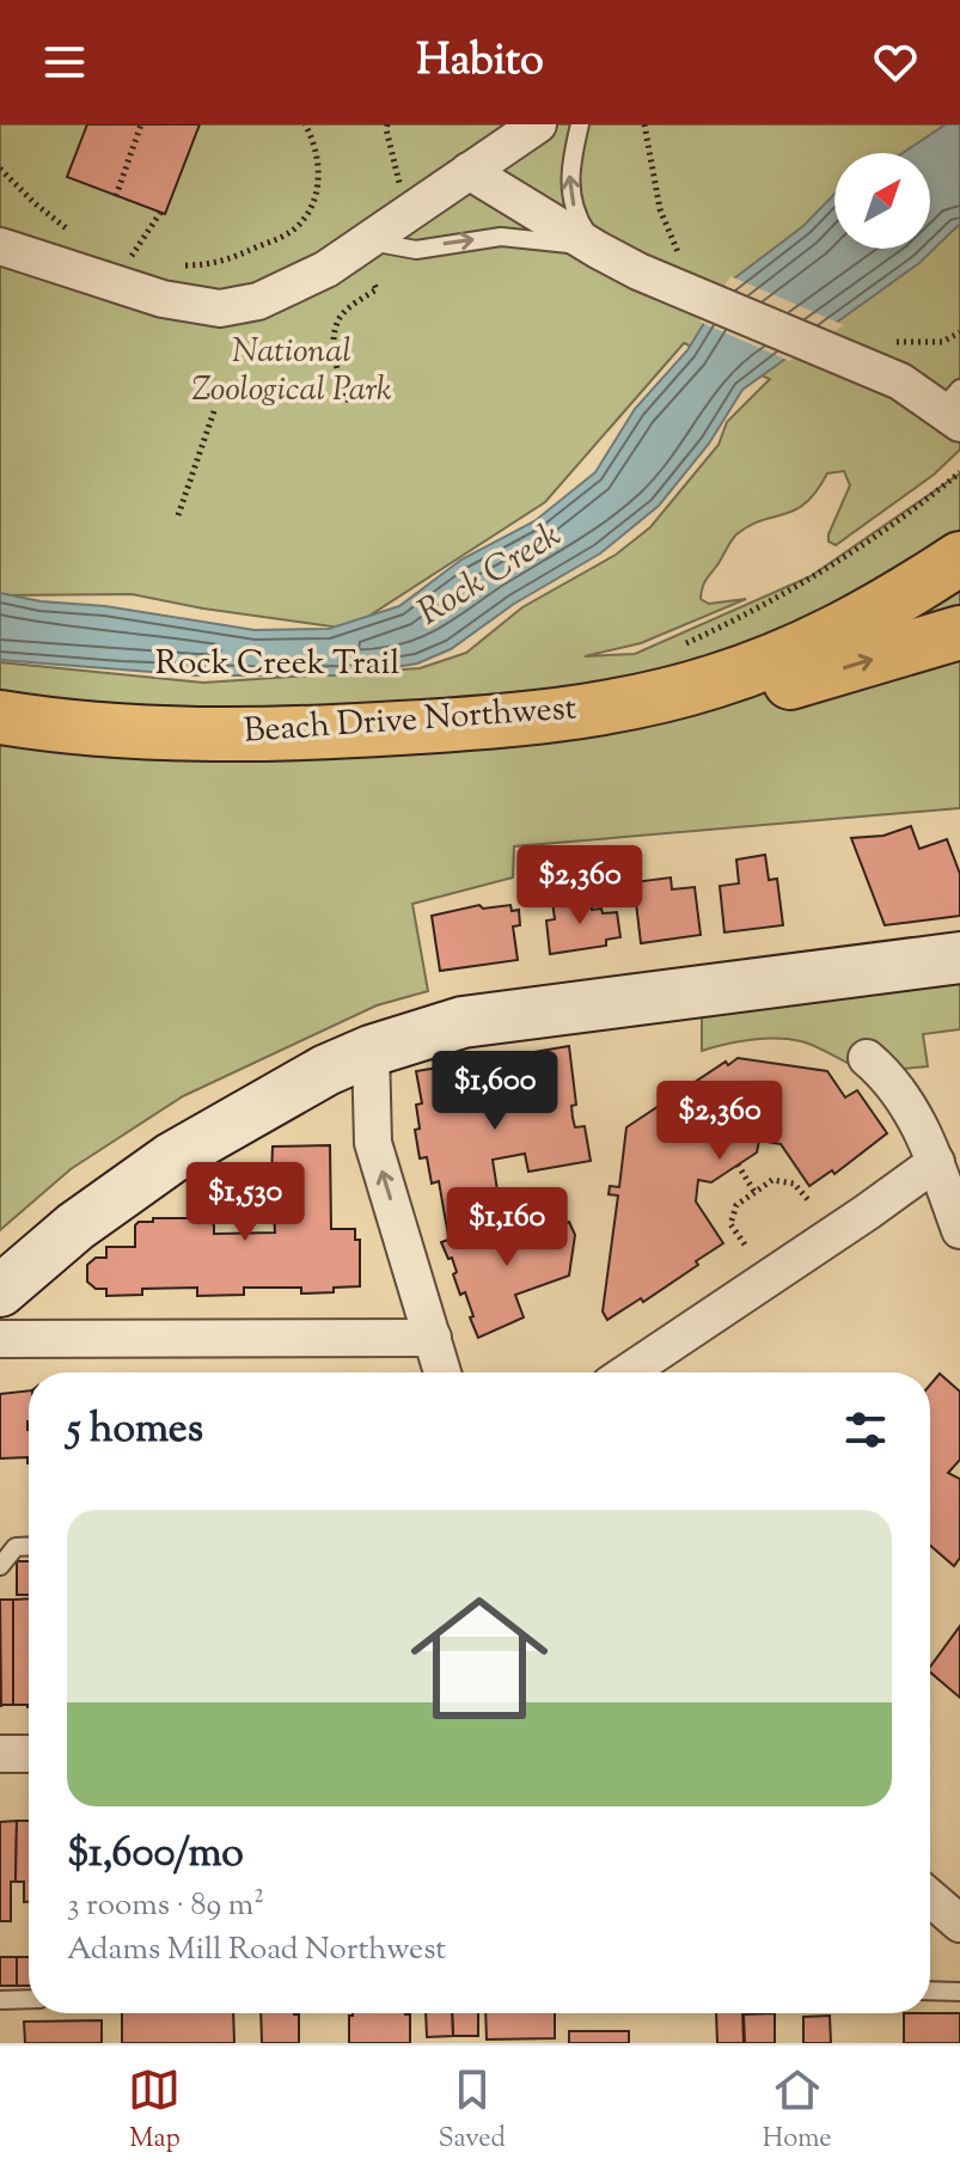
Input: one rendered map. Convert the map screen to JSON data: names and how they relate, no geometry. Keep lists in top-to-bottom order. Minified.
{"streets":{"main road":["Beach Drive Northwest"]},"water":["Rock Creek"],"parks":["National Zoological Park"],"north":"top right","page":{"header":"Habito","price":["$2,360","$1,600","$2,360","$1,530","$1,160"],"heading":"5 homes","list":[{"name":"$1,600/mo","note":"3 rooms · 89 m² · Adams Mill Road Northwest"}],"tabs":["Map","Saved","Home"]}}
